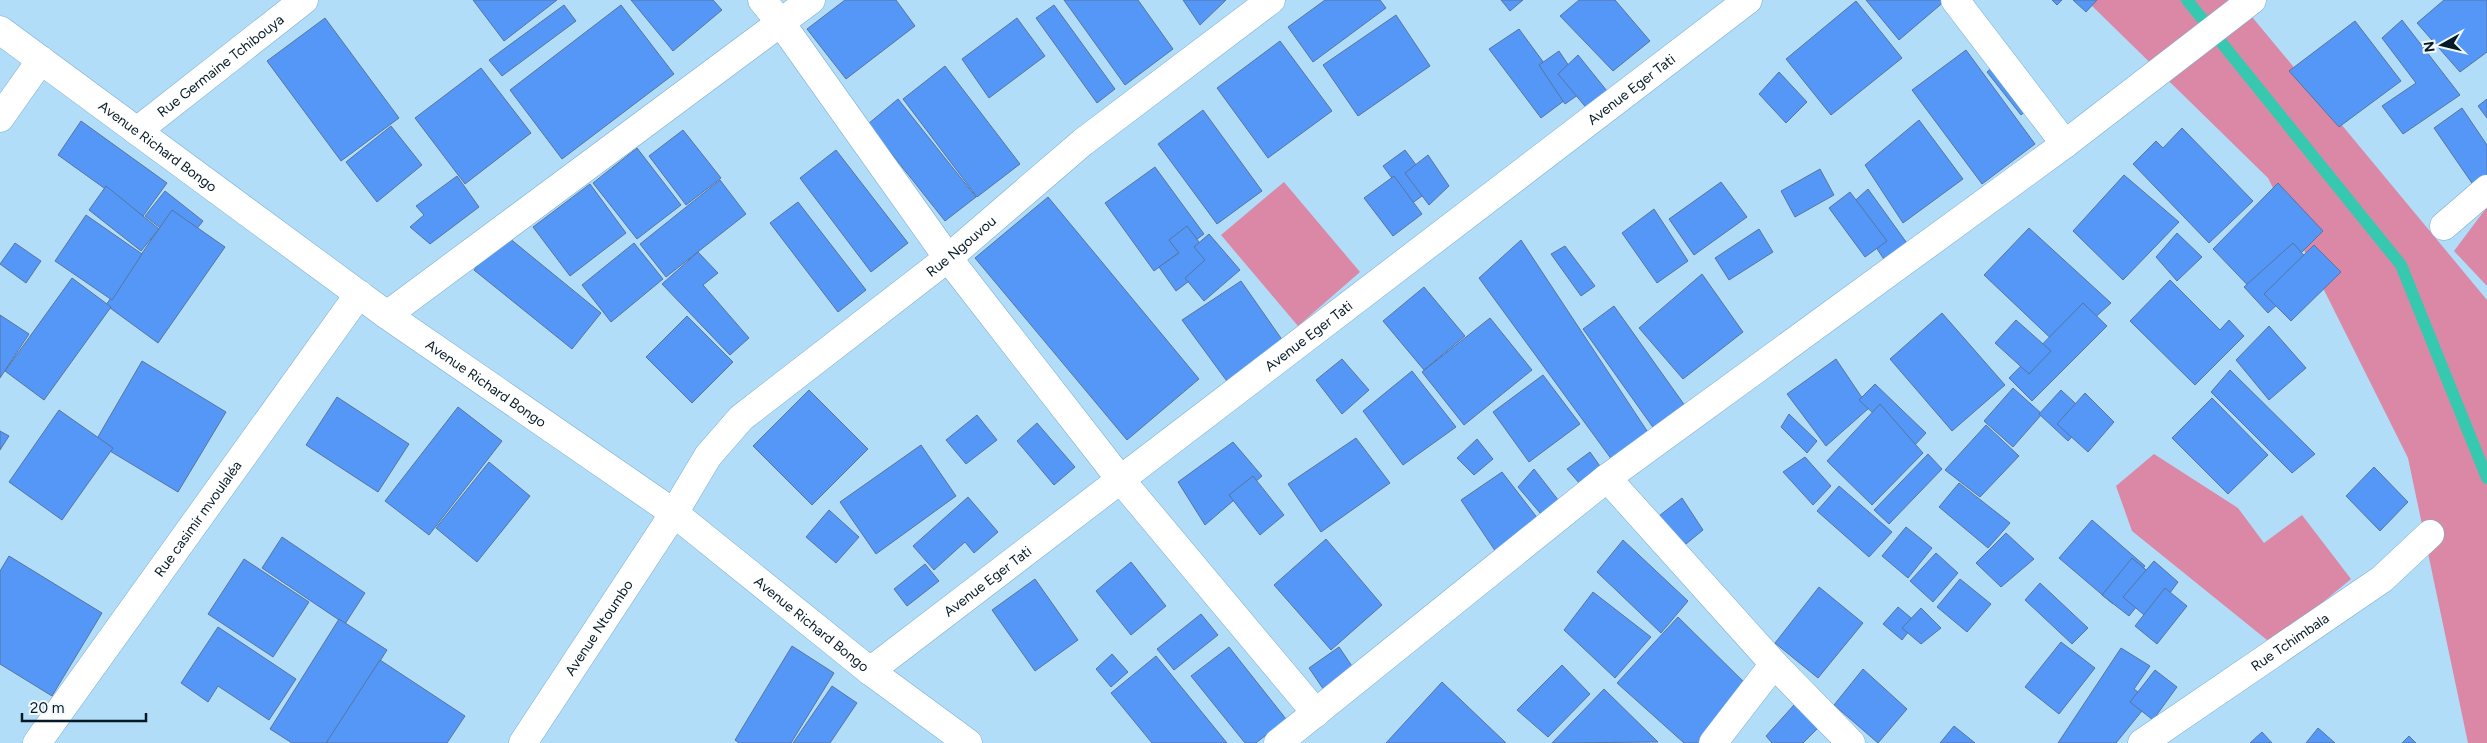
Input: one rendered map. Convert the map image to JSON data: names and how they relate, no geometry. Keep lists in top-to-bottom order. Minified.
{"streets":{"street":["Rue Germaine Tchibouya","Avenue Eger Tati","Avenue Richard Bongo","Rue Ngouvou","Rue casimir mvoulaléa","Avenue Ntoumbo","Rue Tchimbala"]},"crossings":[["Rue Germaine Tchibouya","Avenue Richard Bongo"],["Avenue Eger Tati","Avenue Richard Bongo"],["Avenue Richard Bongo","Rue Ngouvou"],["Avenue Richard Bongo","Rue casimir mvoulaléa"],["Avenue Richard Bongo","Avenue Ntoumbo"],["Rue Ngouvou","Avenue Ntoumbo"]],"scale_bar":"20 m","north":"left"}
